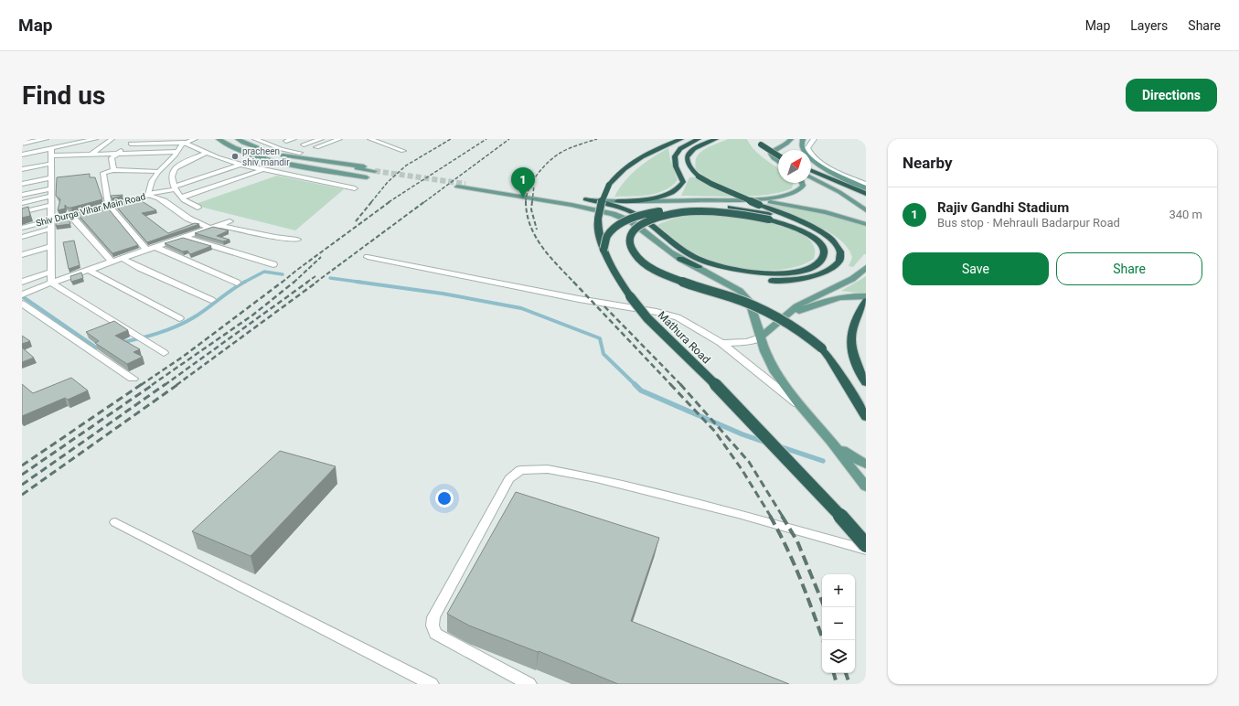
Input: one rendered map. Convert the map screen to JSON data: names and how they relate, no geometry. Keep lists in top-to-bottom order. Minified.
{"streets":{"highway":["Mathura Road"],"street":["Shiv Durga Vihar Main Road"]},"places":["pracheen shiv mandir"],"north":"top right","page":{"header":"Map","nav":["Map","Layers","Share"],"buttons":["Directions",["Save","Share"]],"title":"Find us","heading":"Nearby","pins":"1","list":[{"mark":"1","name":"Rajiv Gandhi Stadium","note":"Bus stop · Mehrauli Badarpur Road","value":"340 m"}],"map_buttons":["+","−"]}}
